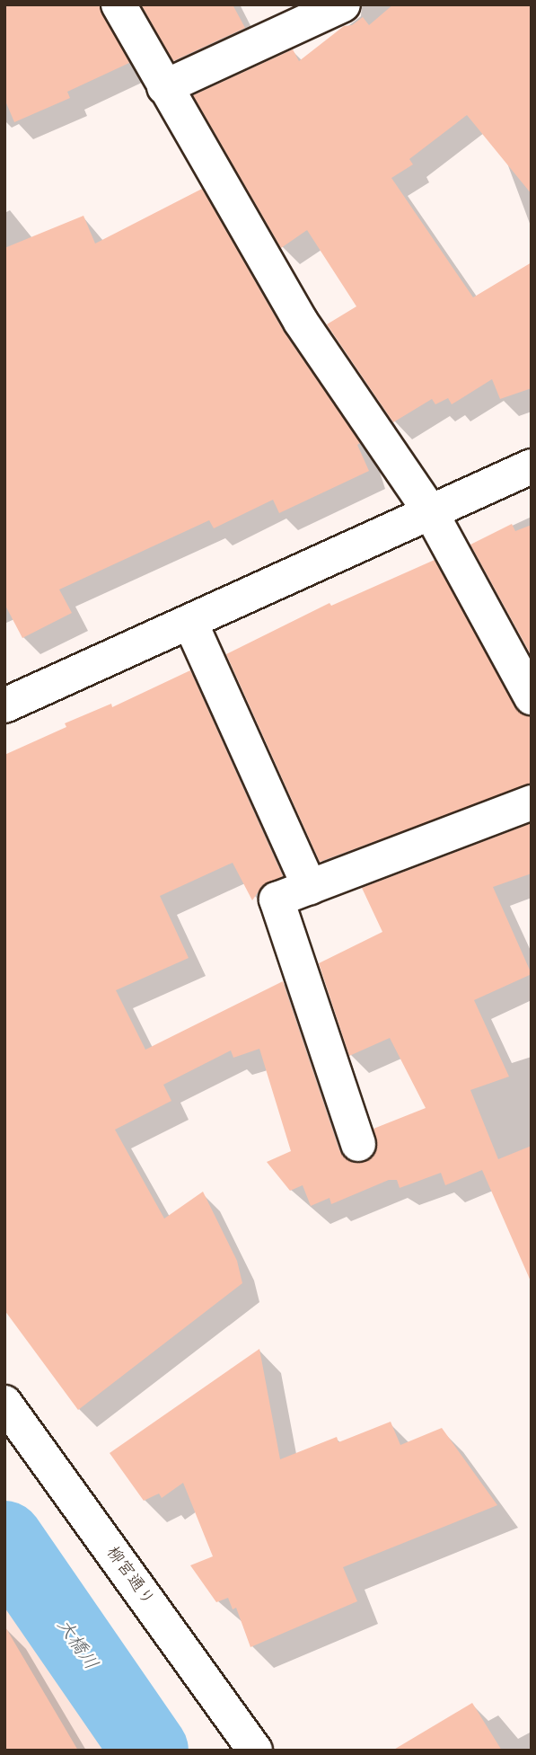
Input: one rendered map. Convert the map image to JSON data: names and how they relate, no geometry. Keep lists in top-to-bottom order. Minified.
{"streets":{"street":["柳宮通り"]},"water":["大橋川"]}
